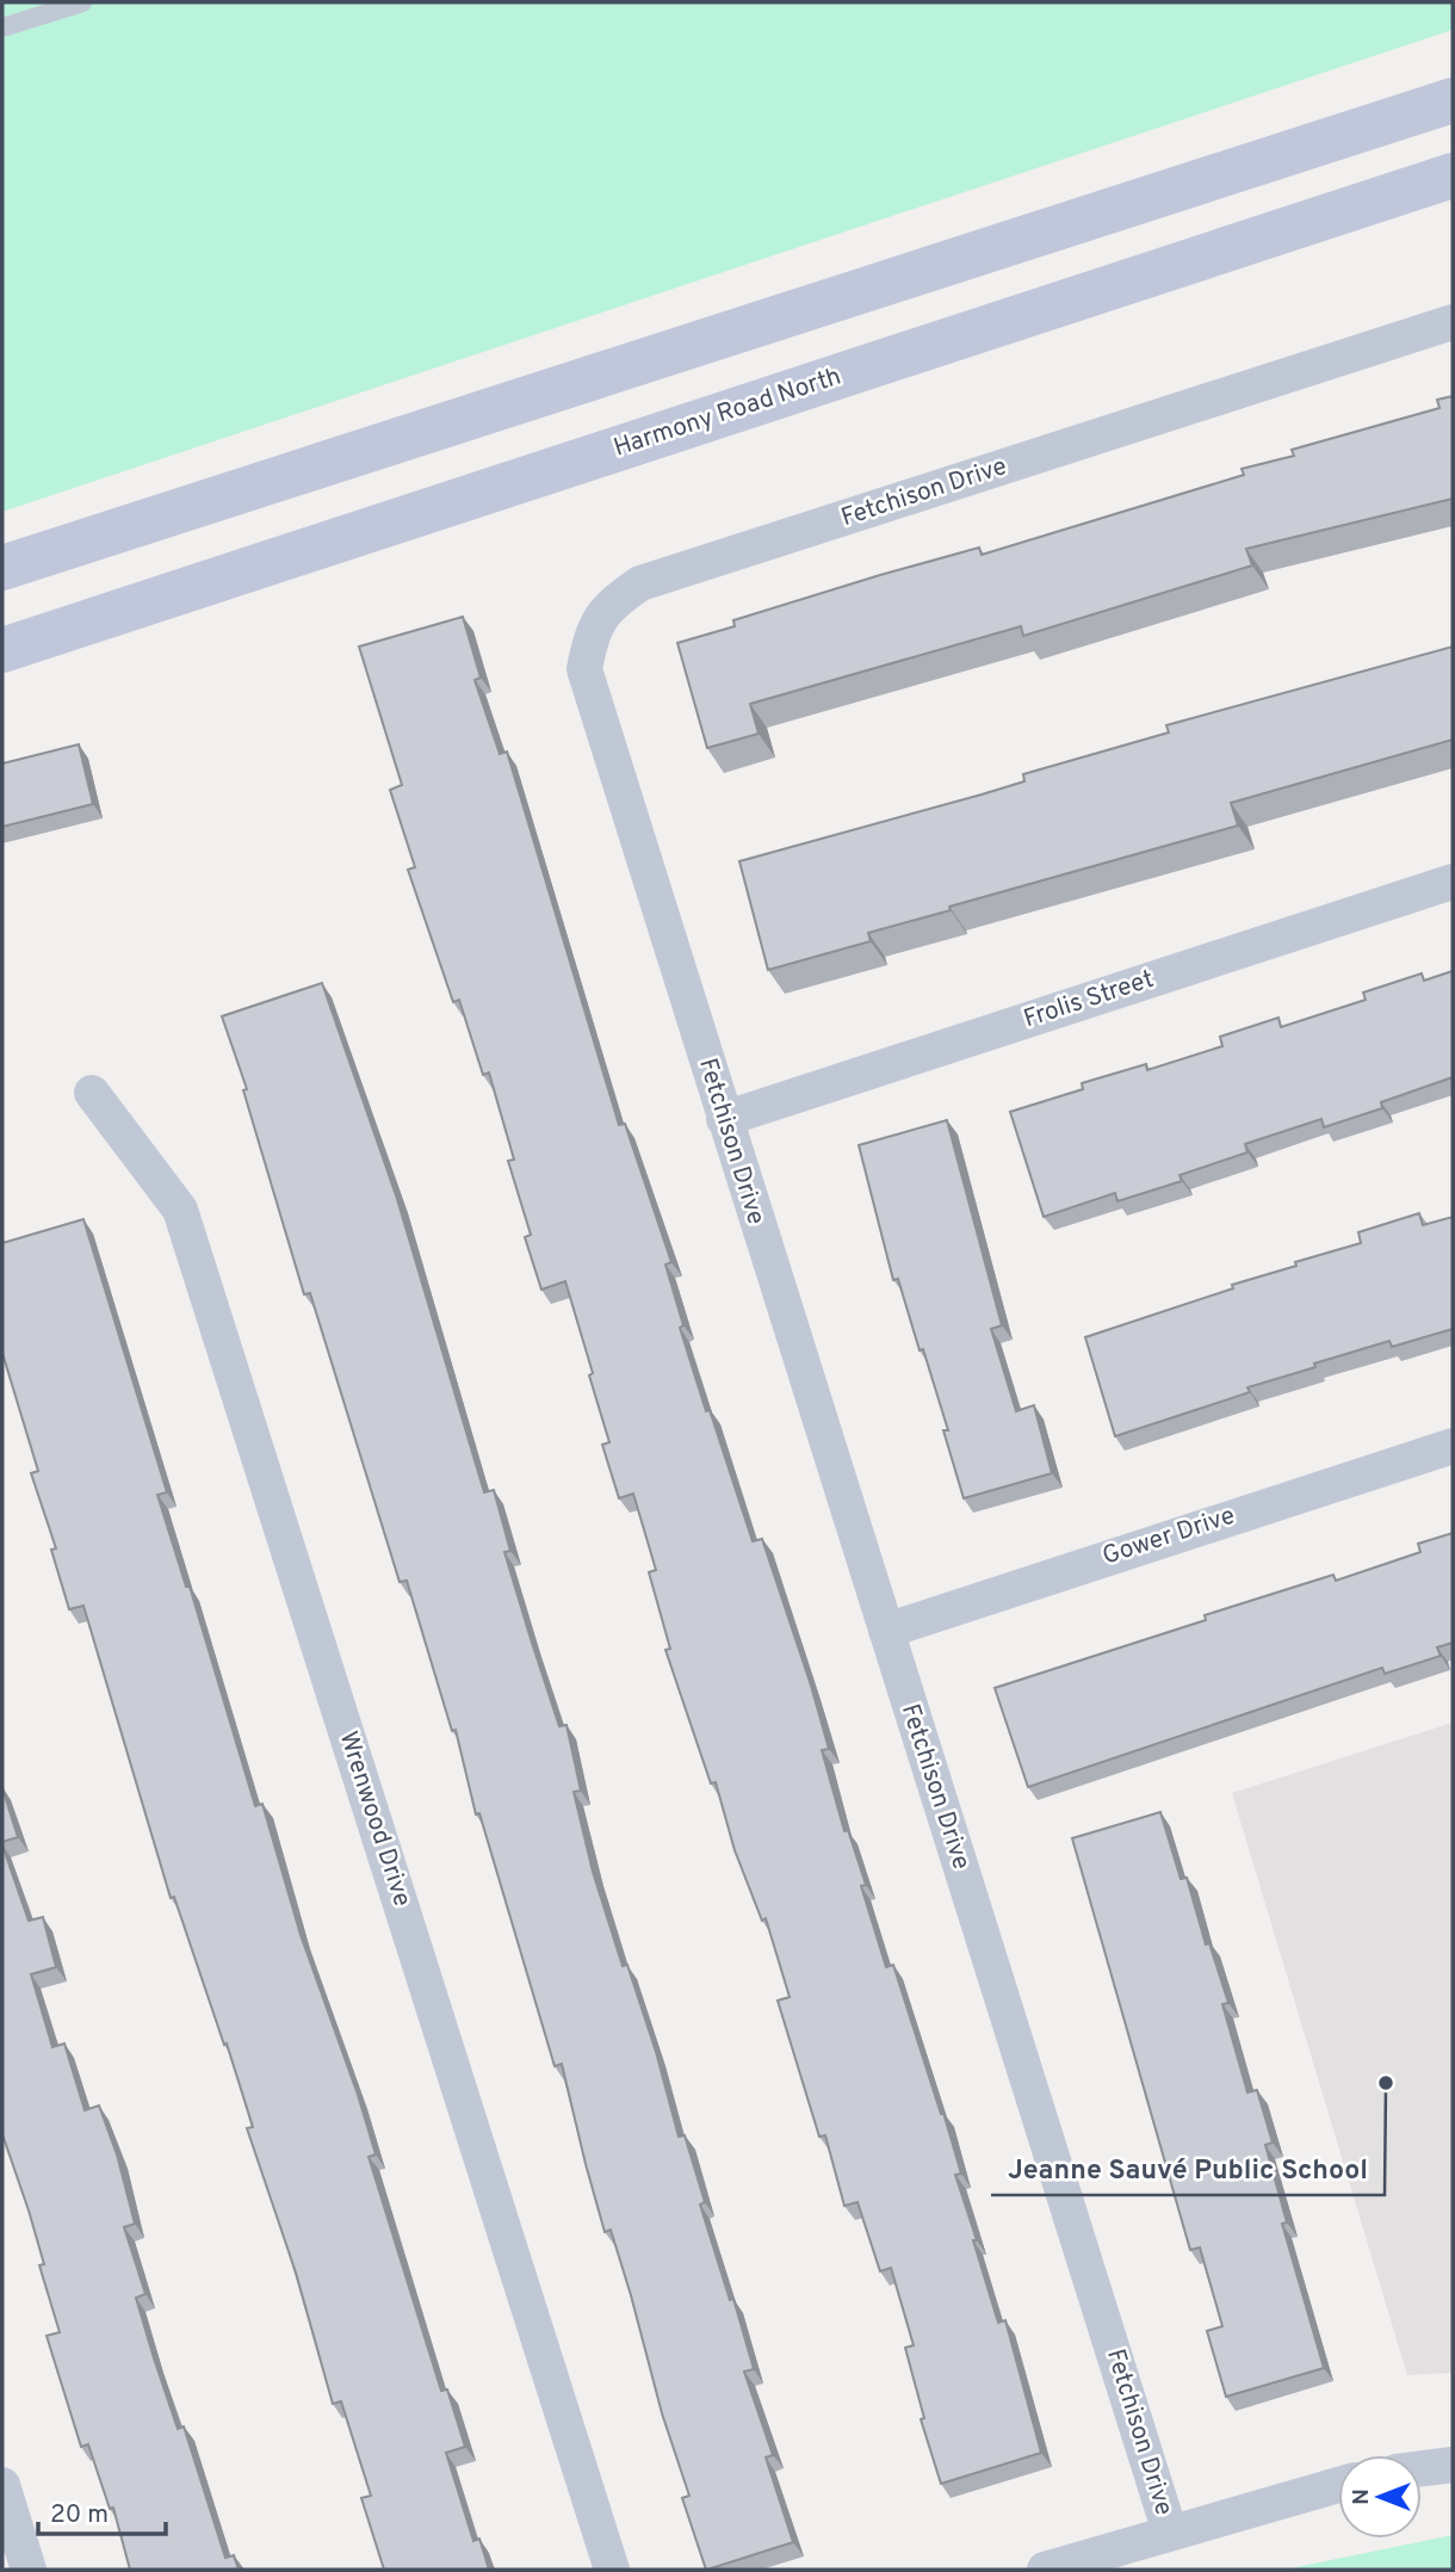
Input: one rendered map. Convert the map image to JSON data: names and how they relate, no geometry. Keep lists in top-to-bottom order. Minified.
{"streets":{"main road":["Harmony Road North"],"street":["Fetchison Drive","Frolis Street","Gower Drive","Wrenwood Drive"]},"crossings":[["Fetchison Drive","Frolis Street"],["Fetchison Drive","Gower Drive"]],"places":["Jeanne Sauvé Public School"],"scale_bar":"20 m","north":"left"}
